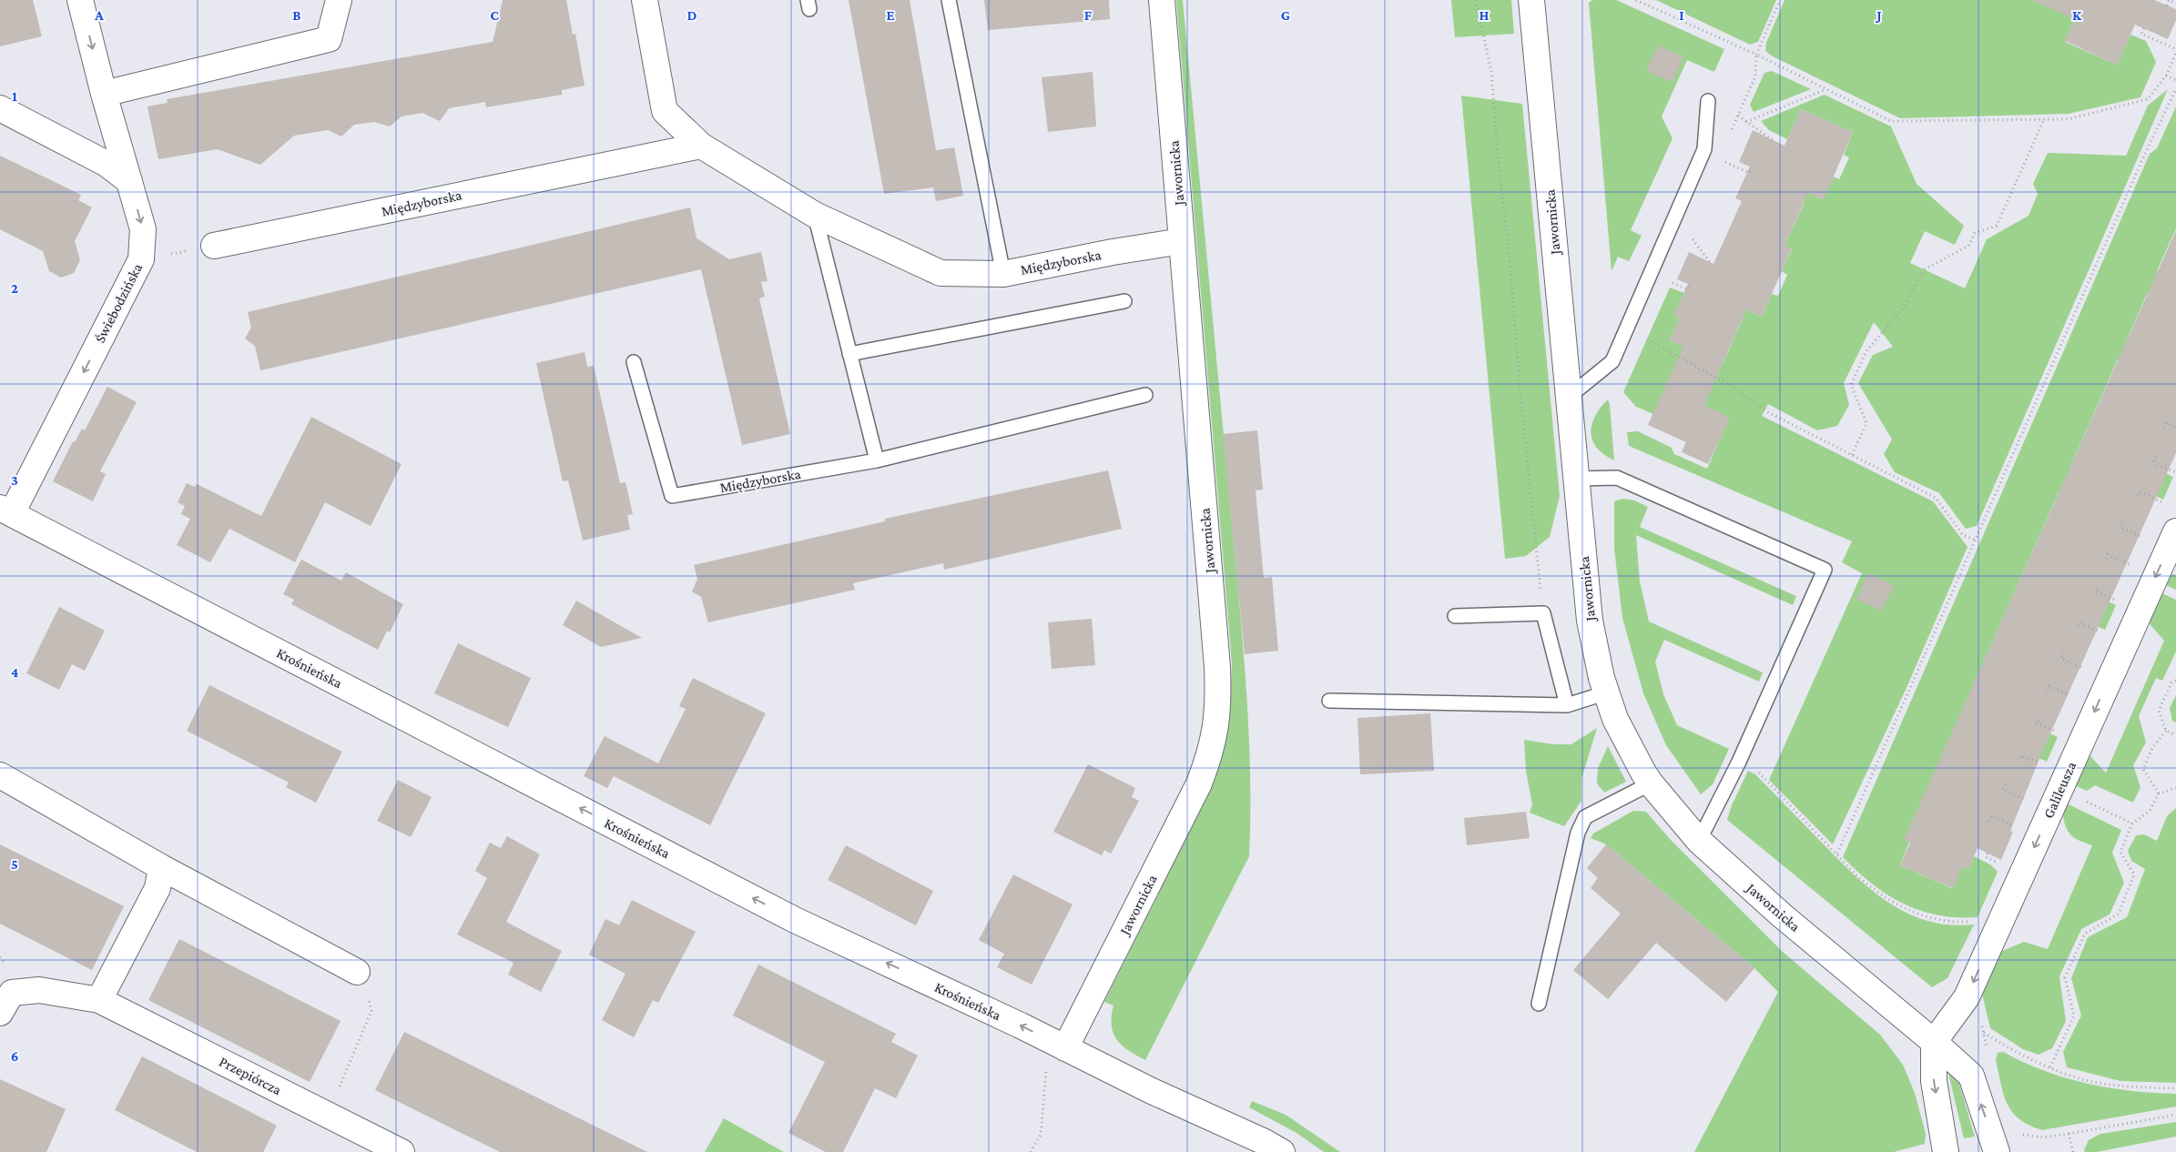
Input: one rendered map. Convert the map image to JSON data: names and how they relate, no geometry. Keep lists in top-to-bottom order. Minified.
{"streets":{"street":["Jawornicka","Międzyborska","Świebodzińska","Krośnieńska","Galileusza","Przepiórcza"]},"crossings":[["Jawornicka","Międzyborska"],["Jawornicka","Krośnieńska"],["Jawornicka","Galileusza"],["Świebodzińska","Krośnieńska"]],"one_way":["Świebodzińska","Krośnieńska","Galileusza"],"grid":{"columns":["A","B","C","D","E","F","G","H","I","J","K"],"rows":["1","2","3","4","5","6"]}}
